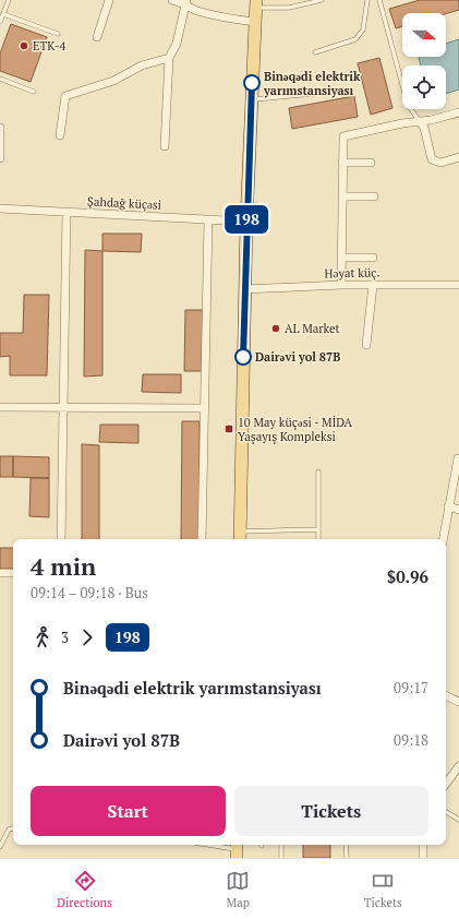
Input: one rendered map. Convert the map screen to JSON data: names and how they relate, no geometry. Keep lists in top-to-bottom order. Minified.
{"streets":{"street":["Şahdağ küçəsi","Həyat küç."]},"places":{"other":["ETK-4","Binəqədi elektrik yarımstansiyası","AL Market","Dairəvi yol 87B"],"transit":["10 May küçəsi - MİDA Yaşayış Kompleksi"]},"lines":["bus line 198"],"north":"right","page":{"on_map":"198","heading":["4 min","09:14 – 09:18 · Bus","$0.96"],"legs":["3","198"],"list":[{"name":"Binəqədi elektrik yarımstansiyası","value":"09:17"},{"name":"Dairəvi yol 87B","value":"09:18"}],"buttons":["Start","Tickets"],"tabs":["Directions","Map","Tickets"]}}
